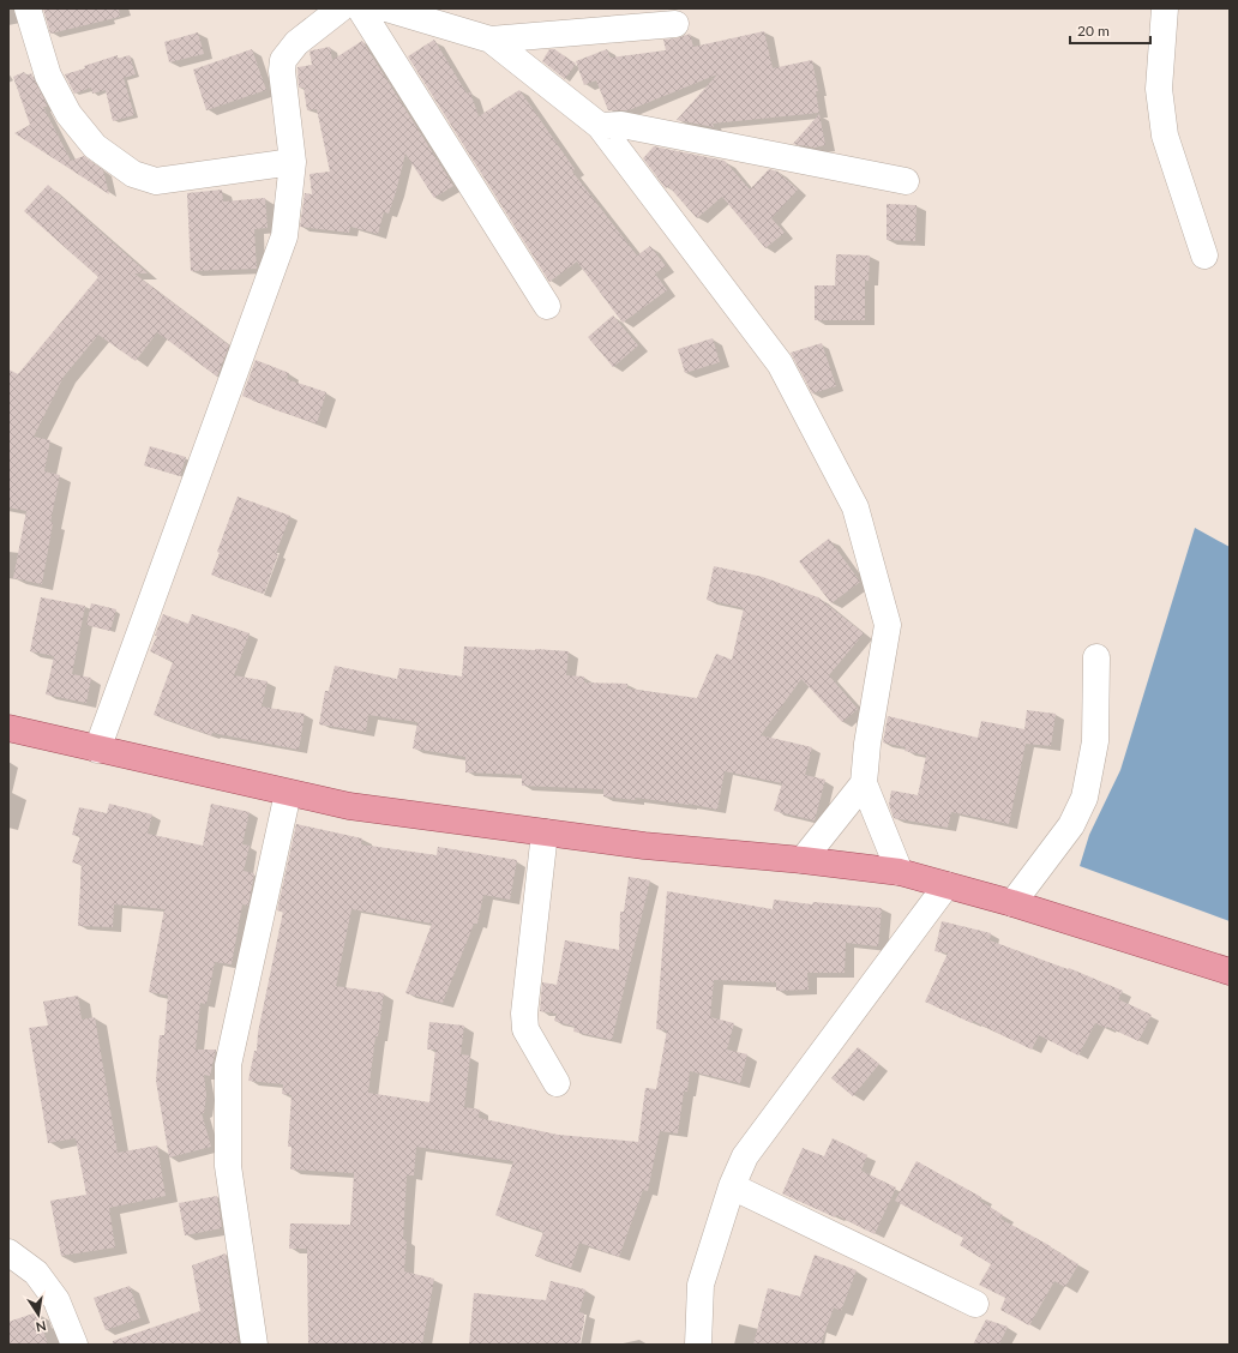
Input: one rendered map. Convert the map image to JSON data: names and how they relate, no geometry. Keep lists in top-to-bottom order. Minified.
{"scale_bar":"20 m","north":"bottom"}
